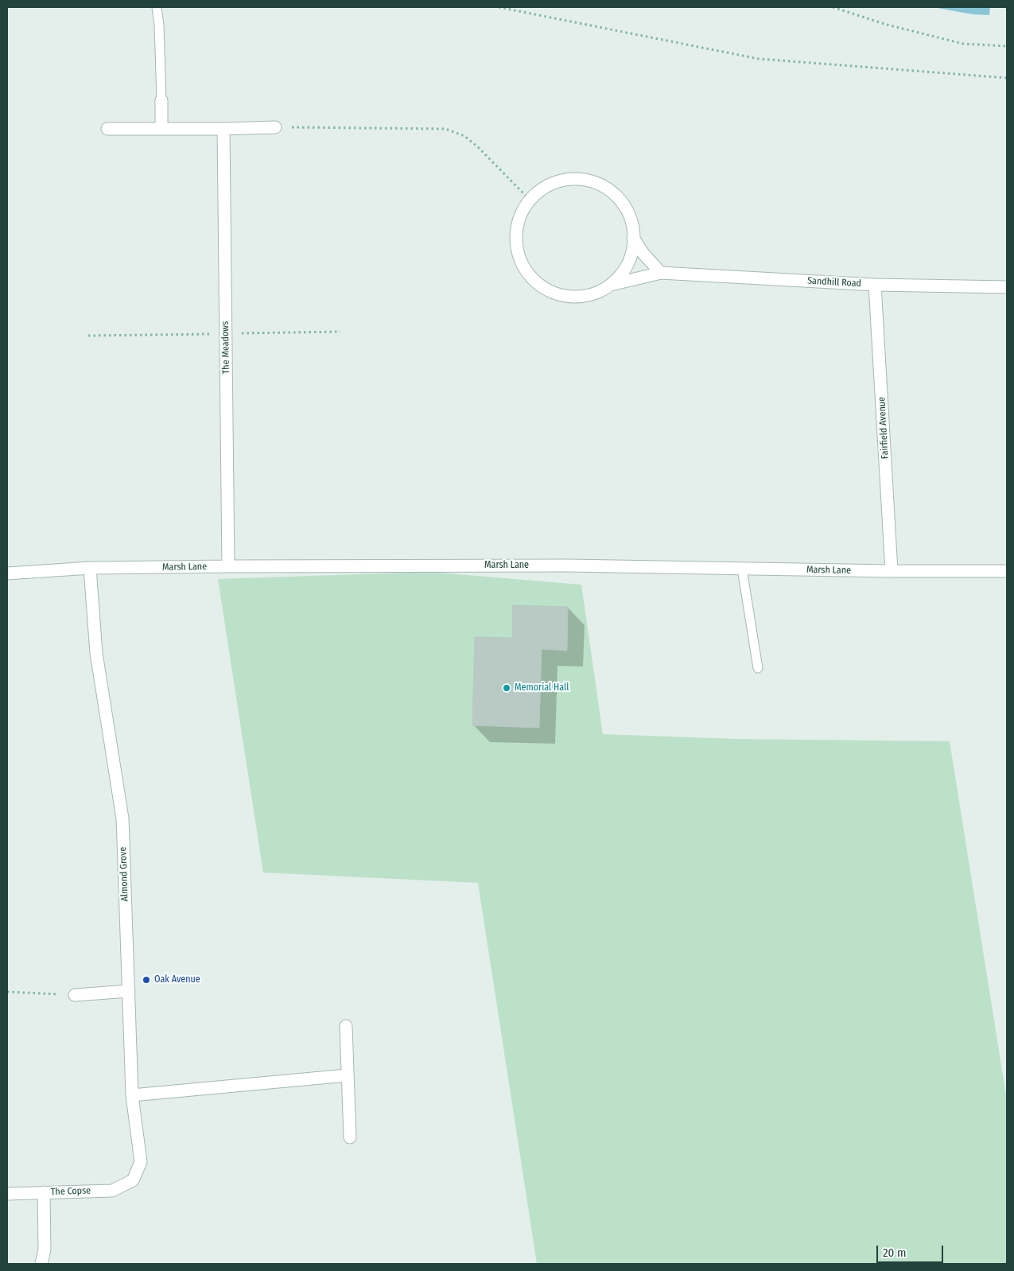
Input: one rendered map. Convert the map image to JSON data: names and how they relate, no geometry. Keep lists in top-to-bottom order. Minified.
{"streets":{"street":["Sandhill Road","The Meadows","Fairfield Avenue","Marsh Lane","Almond Grove","The Copse"]},"crossings":[["Sandhill Road","Fairfield Avenue"],["The Meadows","Marsh Lane"],["Fairfield Avenue","Marsh Lane"],["Marsh Lane","Almond Grove"],["Almond Grove","The Copse"]],"places":["Memorial Hall","Oak Avenue"],"scale_bar":"20 m"}
